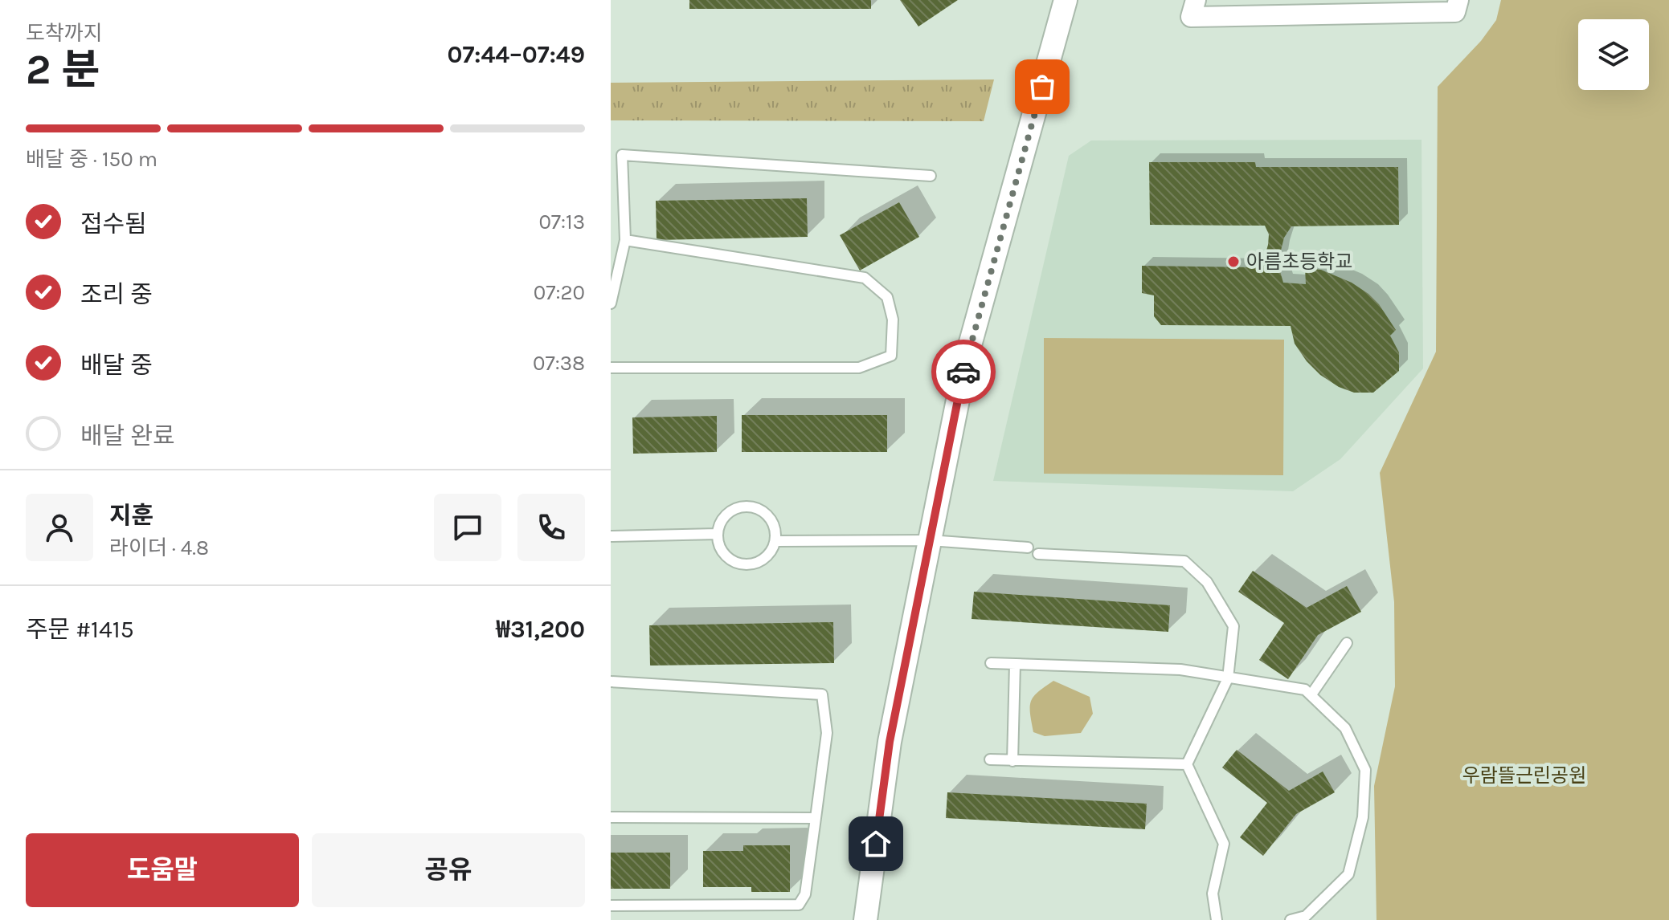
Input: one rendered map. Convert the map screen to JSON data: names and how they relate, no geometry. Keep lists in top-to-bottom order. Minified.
{"parks":["우람뜰근린공원"],"places":["아름초등학교"],"page":{"heading":["2 분","도착까지","07:44–07:49"],"panel":["지훈","라이더 · 4.8","주문 #1415","₩31,200"],"bar":"배달 중 · 150 m","list":[["접수됨","07:13"],["조리 중","07:20"],["배달 중","07:38"],"배달 완료"],"buttons":["도움말","공유"]}}
